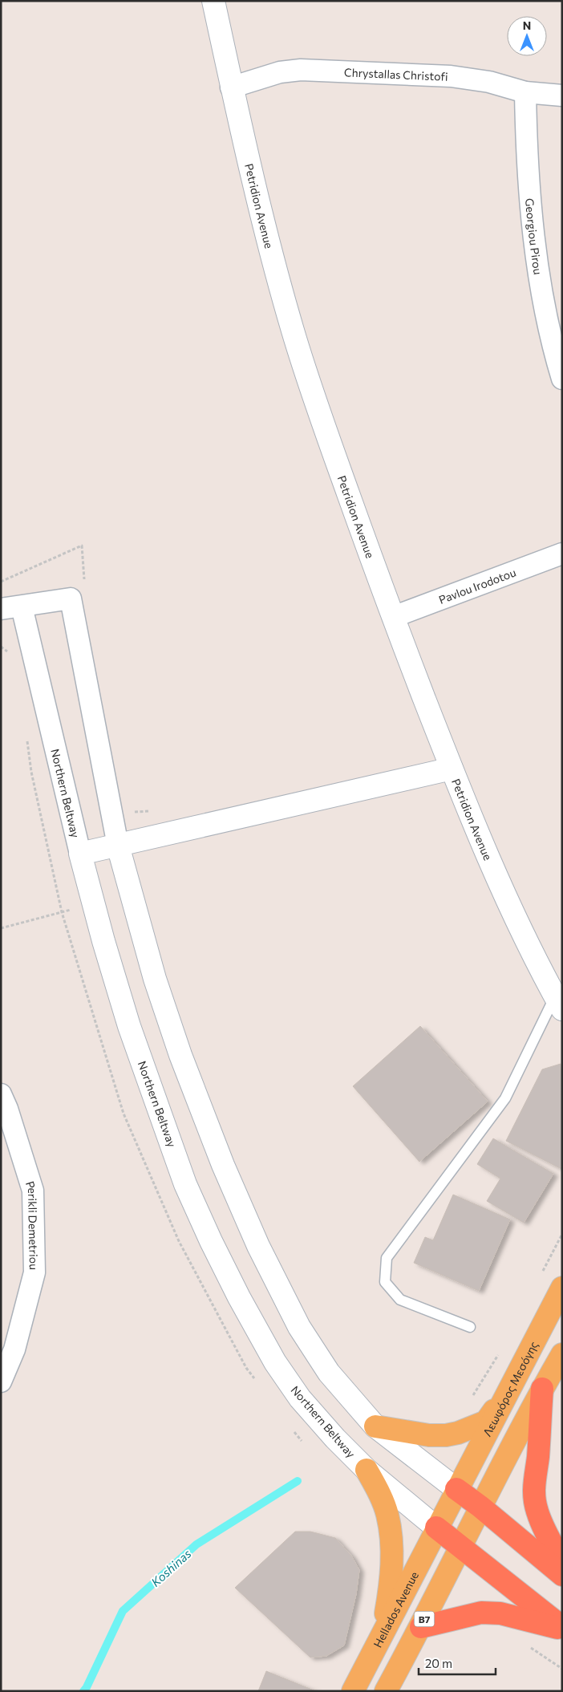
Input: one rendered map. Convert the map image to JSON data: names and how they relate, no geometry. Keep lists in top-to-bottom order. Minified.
{"streets":{"main road":["Λεωφόρος Μεσόγης","Hellados Avenue","B7"],"street":["Chrystallas Christofi","Petridion Avenue","Georgiou Pirou","Pavlou Irodotou","Northern Beltway","Perikli Demetriou"]},"crossings":[["Chrystallas Christofi","Petridion Avenue"],["Chrystallas Christofi","Georgiou Pirou"],["Petridion Avenue","Pavlou Irodotou"],["Northern Beltway","Λεωφόρος Μεσόγης"],["Northern Beltway","Hellados Avenue"],["Λεωφόρος Μεσόγης","Hellados Avenue"]],"water":["Koshinas"],"scale_bar":"20 m","north":"top"}
